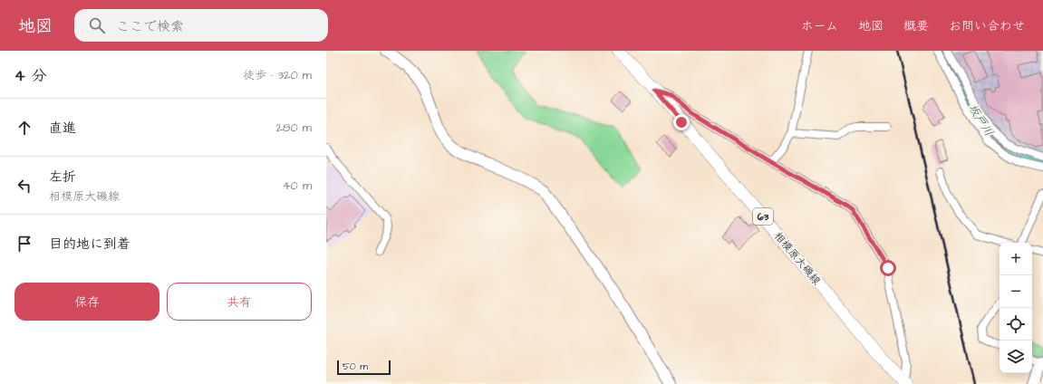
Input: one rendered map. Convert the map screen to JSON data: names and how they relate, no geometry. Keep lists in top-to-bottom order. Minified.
{"streets":{"main road":["63","相模原大磯線"]},"water":["坂戸川"],"scale_bar":"50 m","page":{"header":"地図","search":"ここで検索","nav":["ホーム","地図","概要","お問い合わせ"],"heading":["4 分","徒歩 · 320 m"],"list":[["直進","280 m"],["左折","相模原大磯線","40 m"],"目的地に到着"],"map_buttons":["+","−"],"buttons":["保存","共有"],"scale":"50 m"}}
